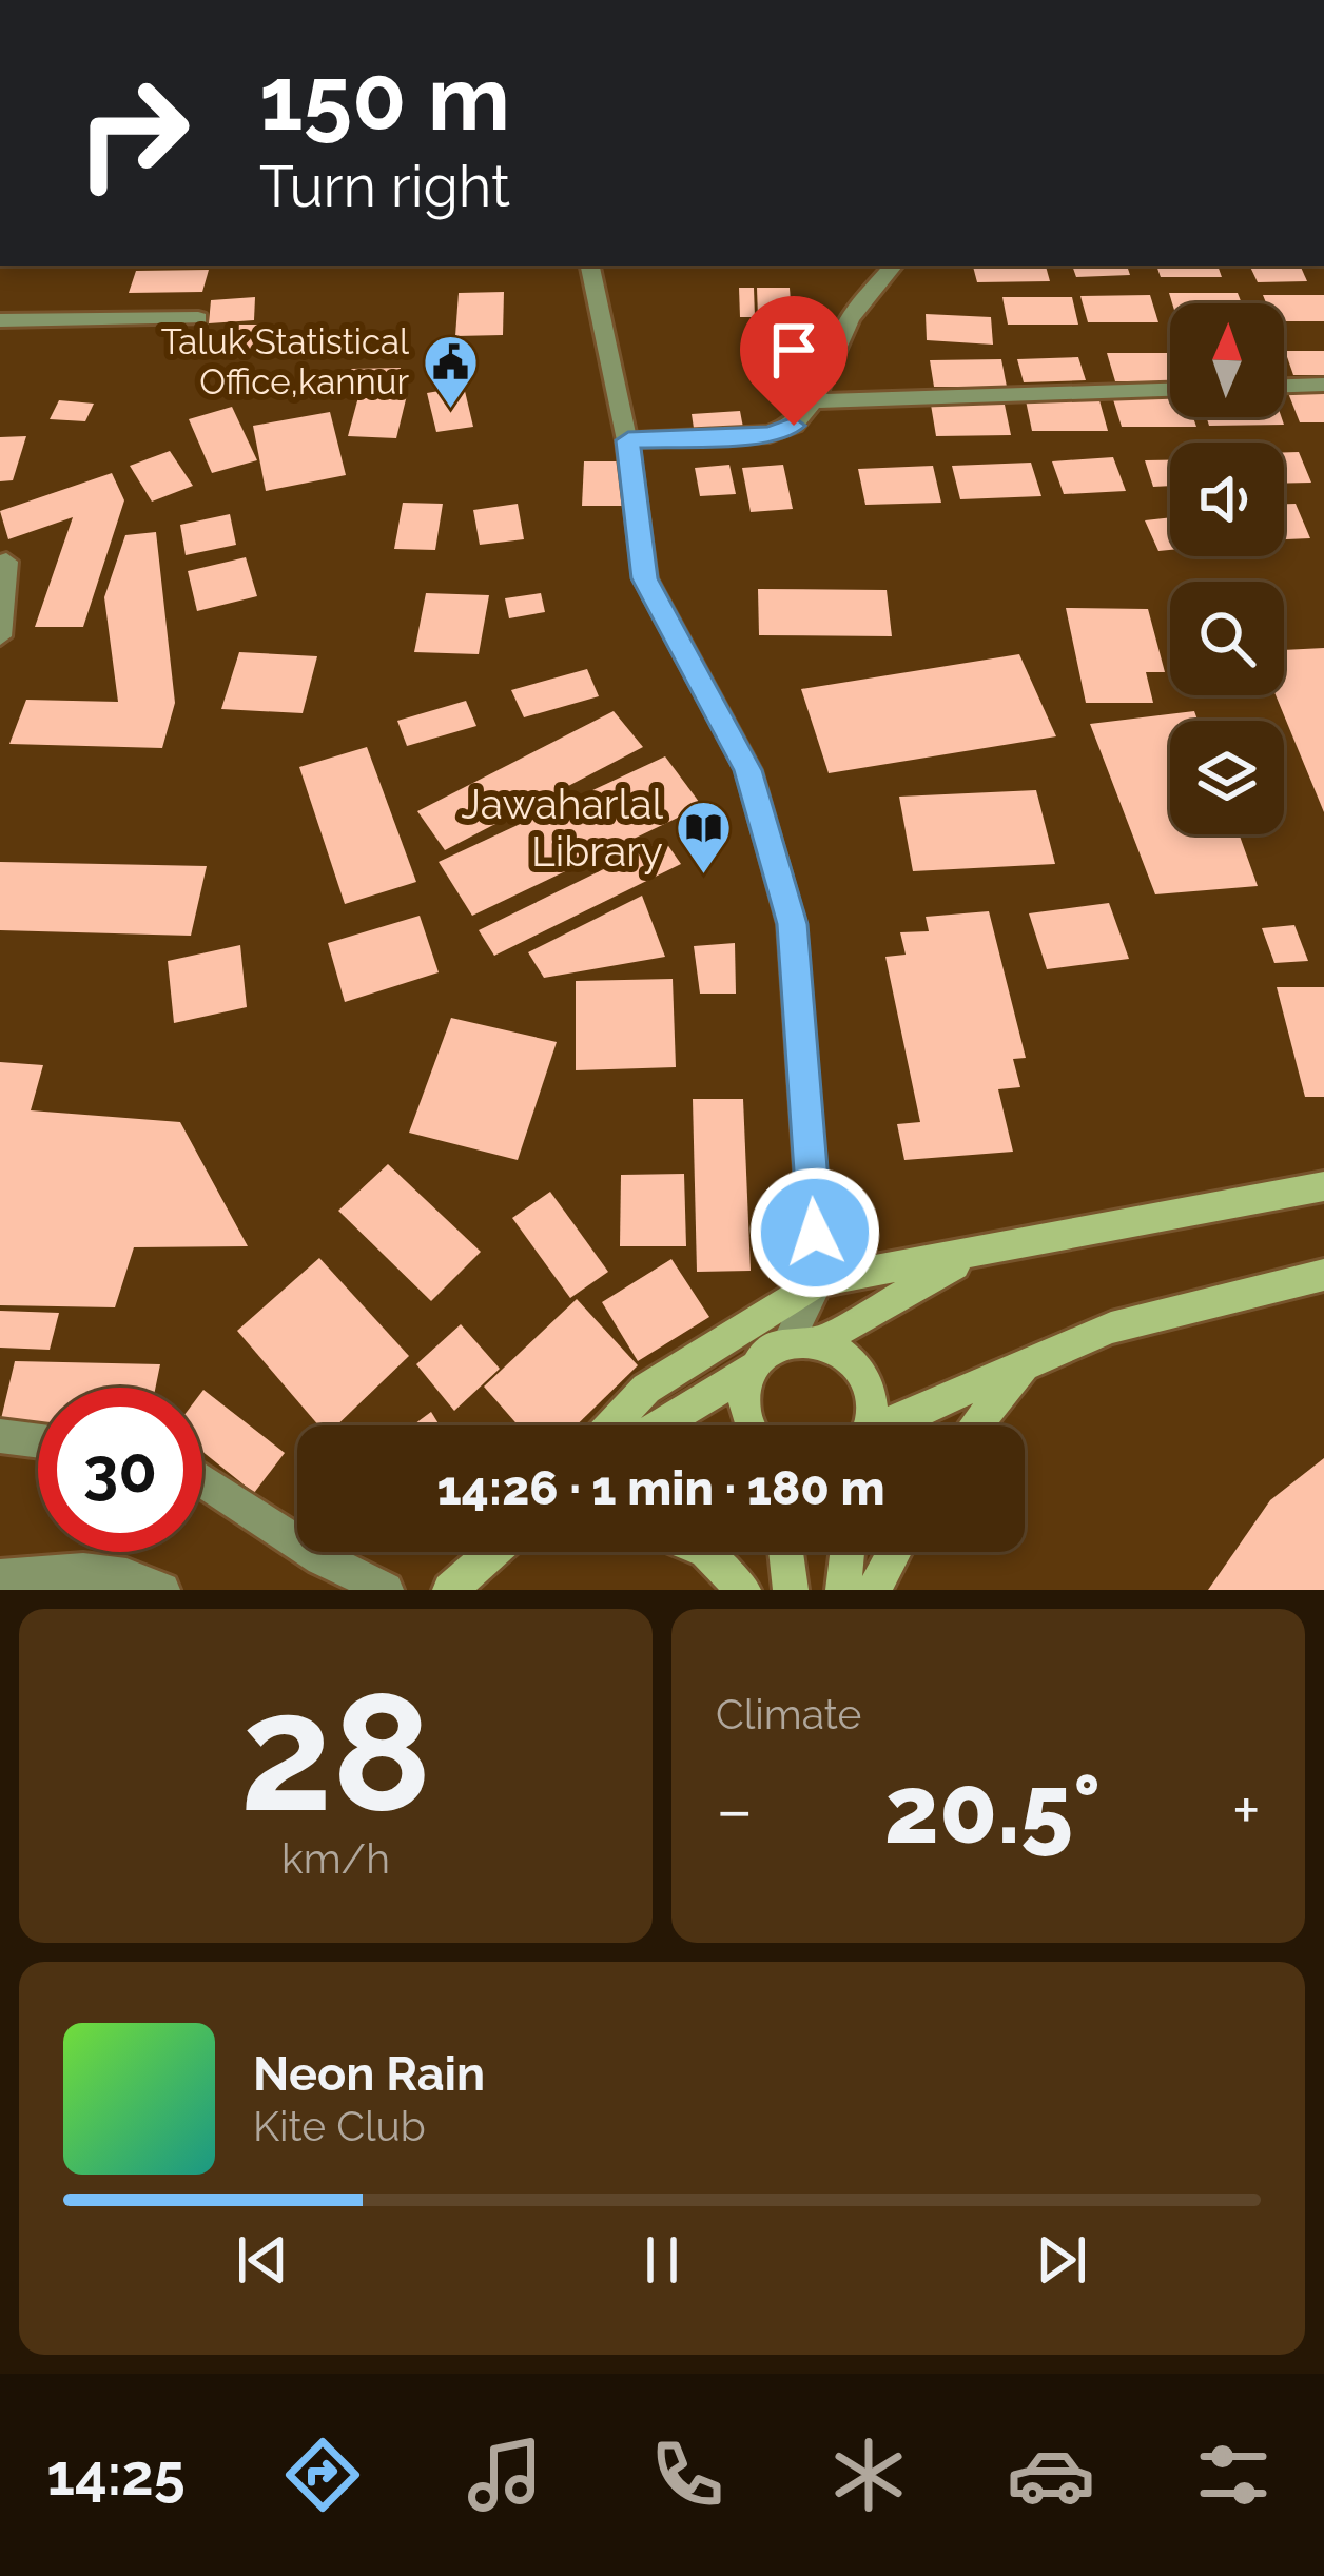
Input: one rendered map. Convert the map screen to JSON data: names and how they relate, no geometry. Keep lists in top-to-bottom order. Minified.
{"places":{"public building":["Taluk Statistical Office,kannur"],"library":["Jawaharlal Library"]},"north":"top","page":{"turn":["150 m","Turn right"],"limit":"30","trip":"14:26 · 1 min · 180 m","tile":[["28","km/h"],"Climate"],"heat":["−","20.5°","+"],"song":["Neon Rain","Kite Club"],"tabs":"14:25"}}
